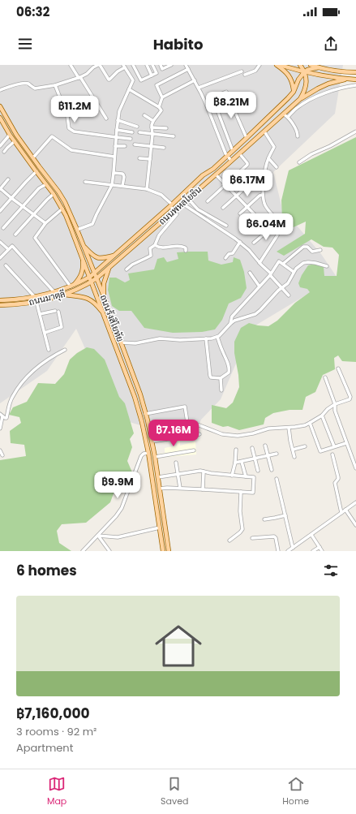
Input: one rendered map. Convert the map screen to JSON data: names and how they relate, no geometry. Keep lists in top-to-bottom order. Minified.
{"streets":{"main road":["ถนนพหลโยธิน","ถนนมาตุลี","ถนนรังสิโยทัย"]},"crossings":[["ถนนพหลโยธิน","ถนนมาตุลี"],["ถนนพหลโยธิน","ถนนรังสิโยทัย"],["ถนนมาตุลี","ถนนรังสิโยทัย"]],"page":{"status":"06:32","header":"Habito","price":["฿8.21M","฿11.2M","฿6.17M","฿6.04M","฿7.16M","฿9.9M"],"heading":"6 homes","list":[{"name":"฿7,160,000","note":"3 rooms · 92 m² · Apartment"}],"tabs":["Map","Saved","Home"]}}
